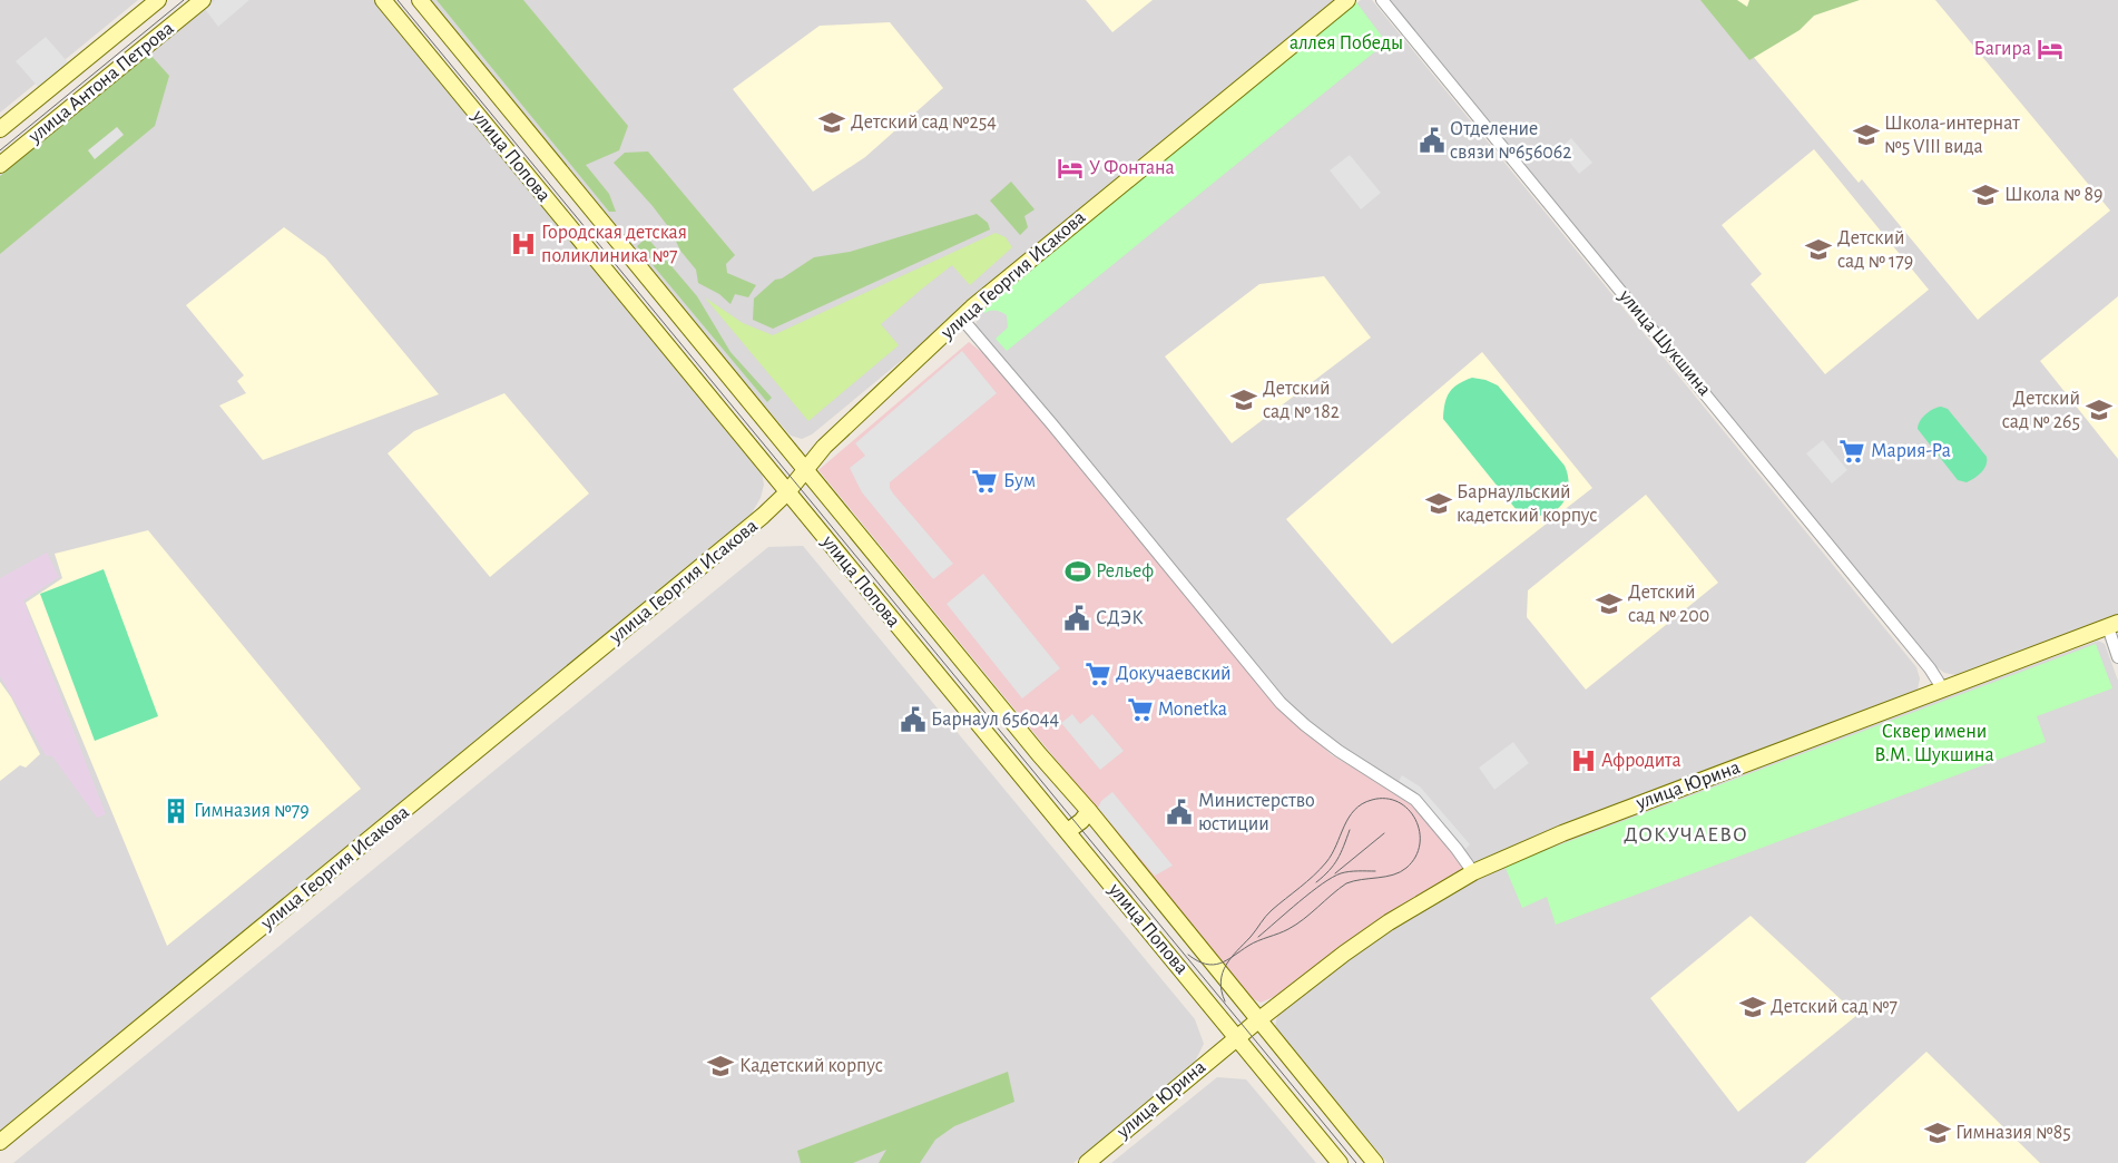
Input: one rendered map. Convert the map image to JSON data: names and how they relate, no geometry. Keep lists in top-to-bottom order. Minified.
{"streets":{"main road":["улица Антона Петрова","улица Попова","улица Георгия Исакова","улица Юрина"],"street":["улица Шукшина"]},"crossings":[["улица Попова","улица Георгия Исакова"],["улица Попова","улица Юрина"],["улица Шукшина","улица Юрина"]],"districts":["ДОКУЧАЕВО"],"parks":["аллея Победы","Сквер имени В.М. Шукшина"],"places":{"hotel":["Багира","У Фонтана"],"school or university":["Детский сад №254","Школа-интернат №5 VIII вида","Школа № 89","Детский сад № 179","Детский сад № 182","Детский сад № 265","Барнаульский кадетский корпус","Детский сад № 200","Детский сад №7","Кадетский корпус","Гимназия №85"],"public building":["Отделение связи №656062","СДЭК","Барнаул 656044","Министерство юстиции"],"hospital":["Городская детская поликлиника №7","Афродита"],"supermarket":["Мария-Ра","Бум","Докучаевский","Monetka"],"sports":["Рельеф"],"building":["Гимназия №79"]}}
